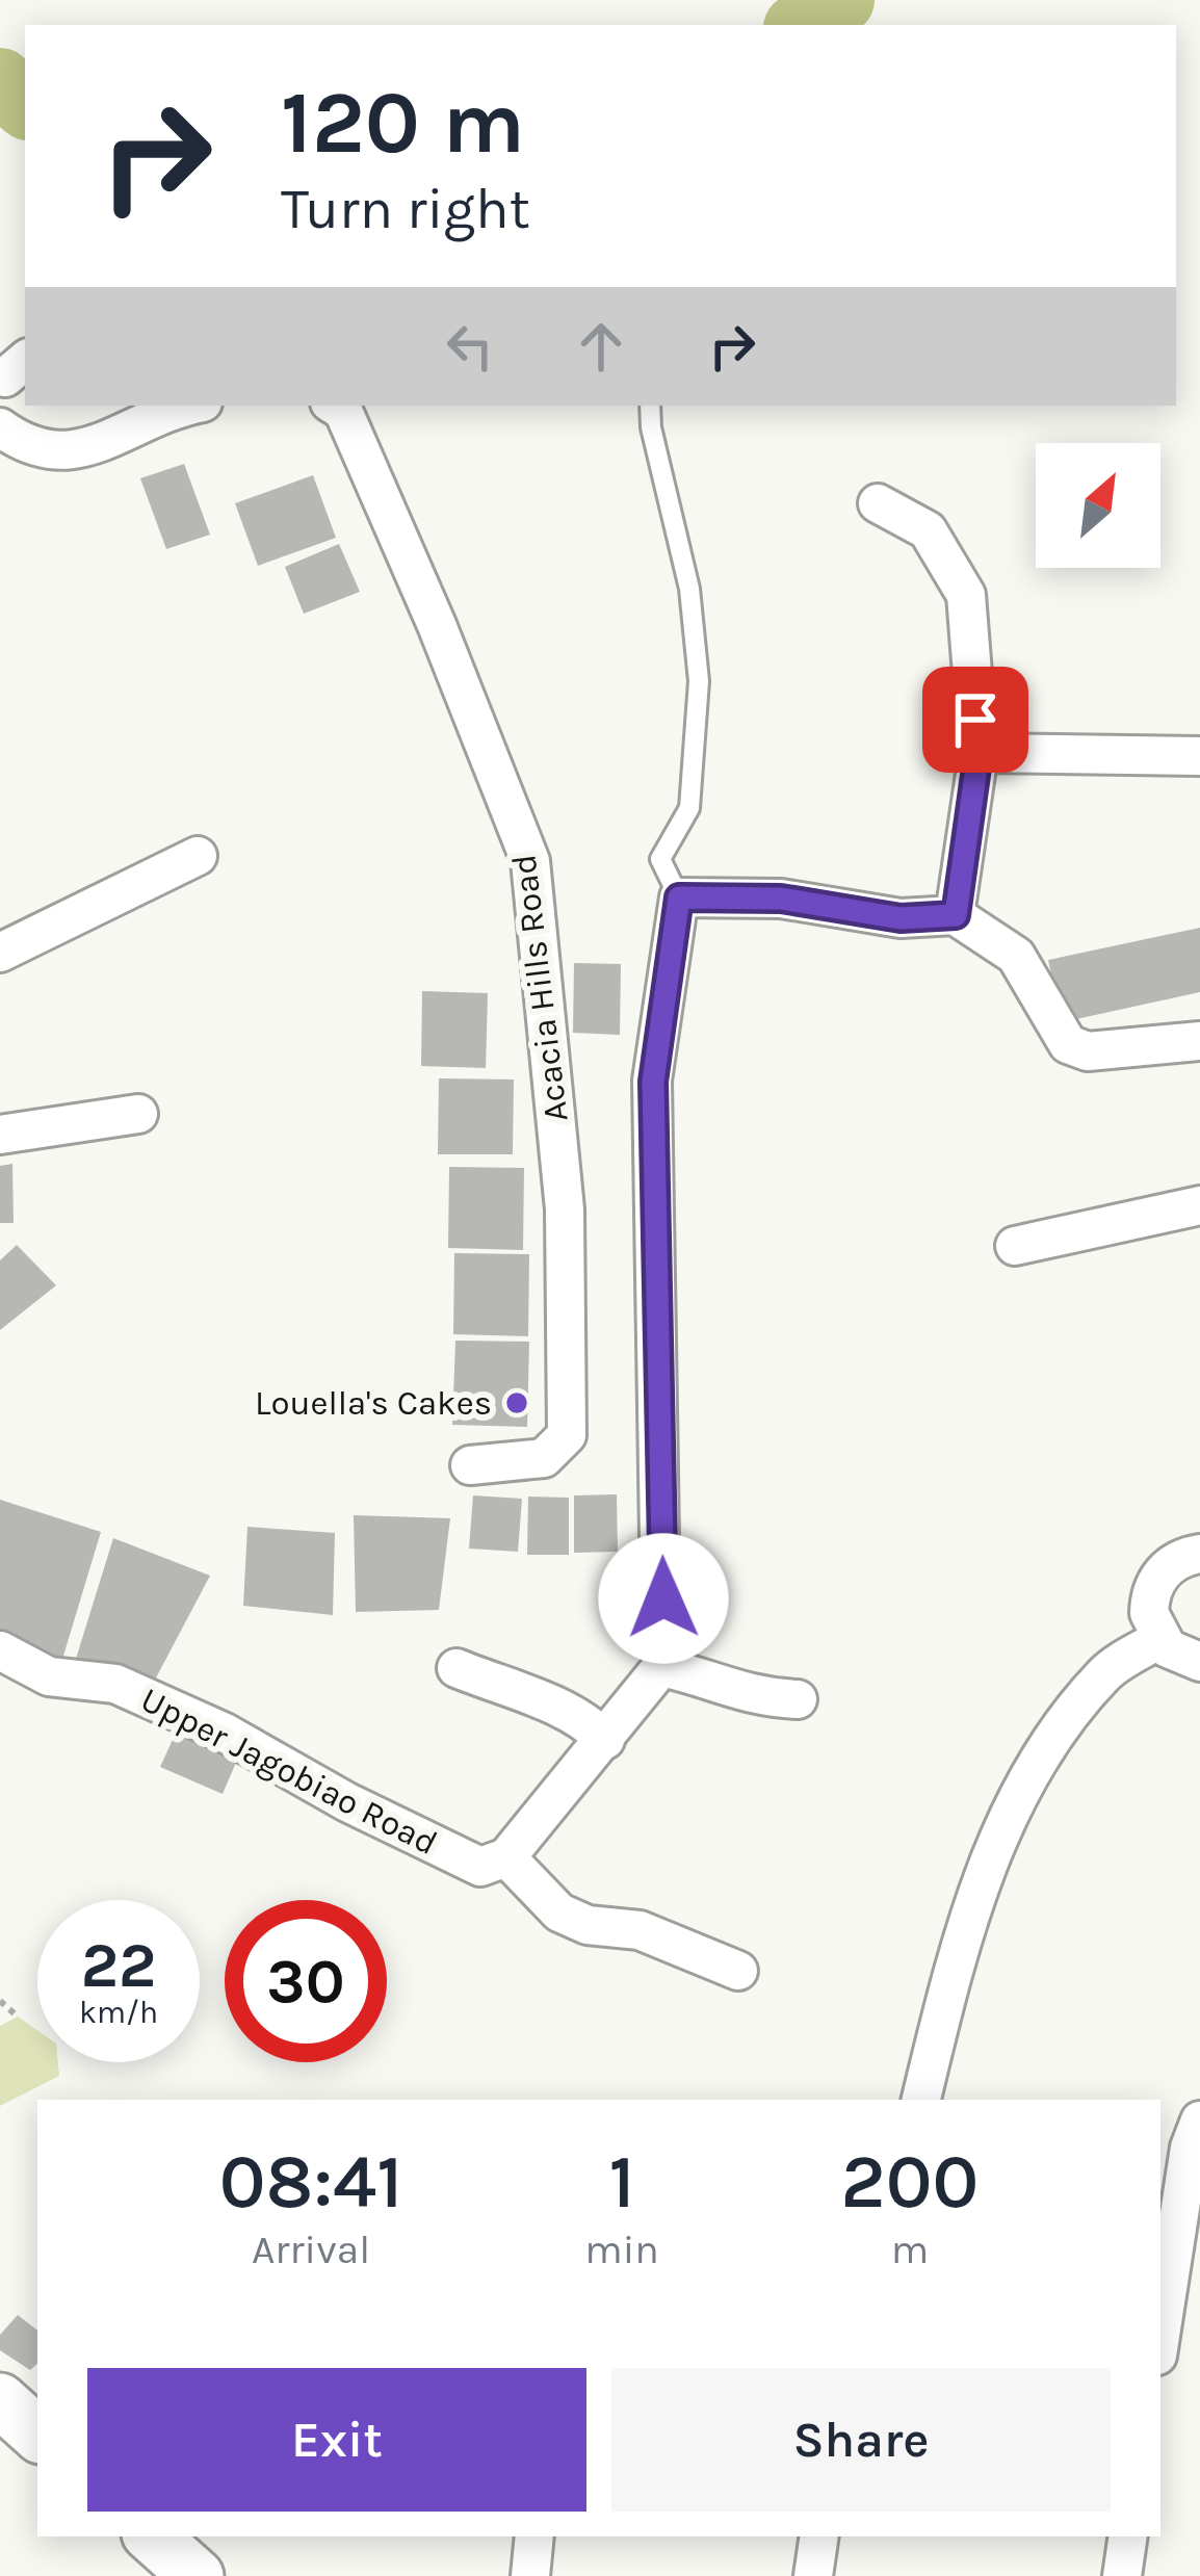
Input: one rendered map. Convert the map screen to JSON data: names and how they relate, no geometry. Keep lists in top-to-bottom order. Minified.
{"streets":{"street":["Acacia Hills Road","Upper Jagobiao Road"]},"places":["Louella's Cakes"],"north":"top right","page":{"turn":["120 m","Turn right"],"speed":"22 km/h","limit":"30","eta":["08:41","Arrival","1","min","200","m"],"buttons":["Exit","Share"]}}
